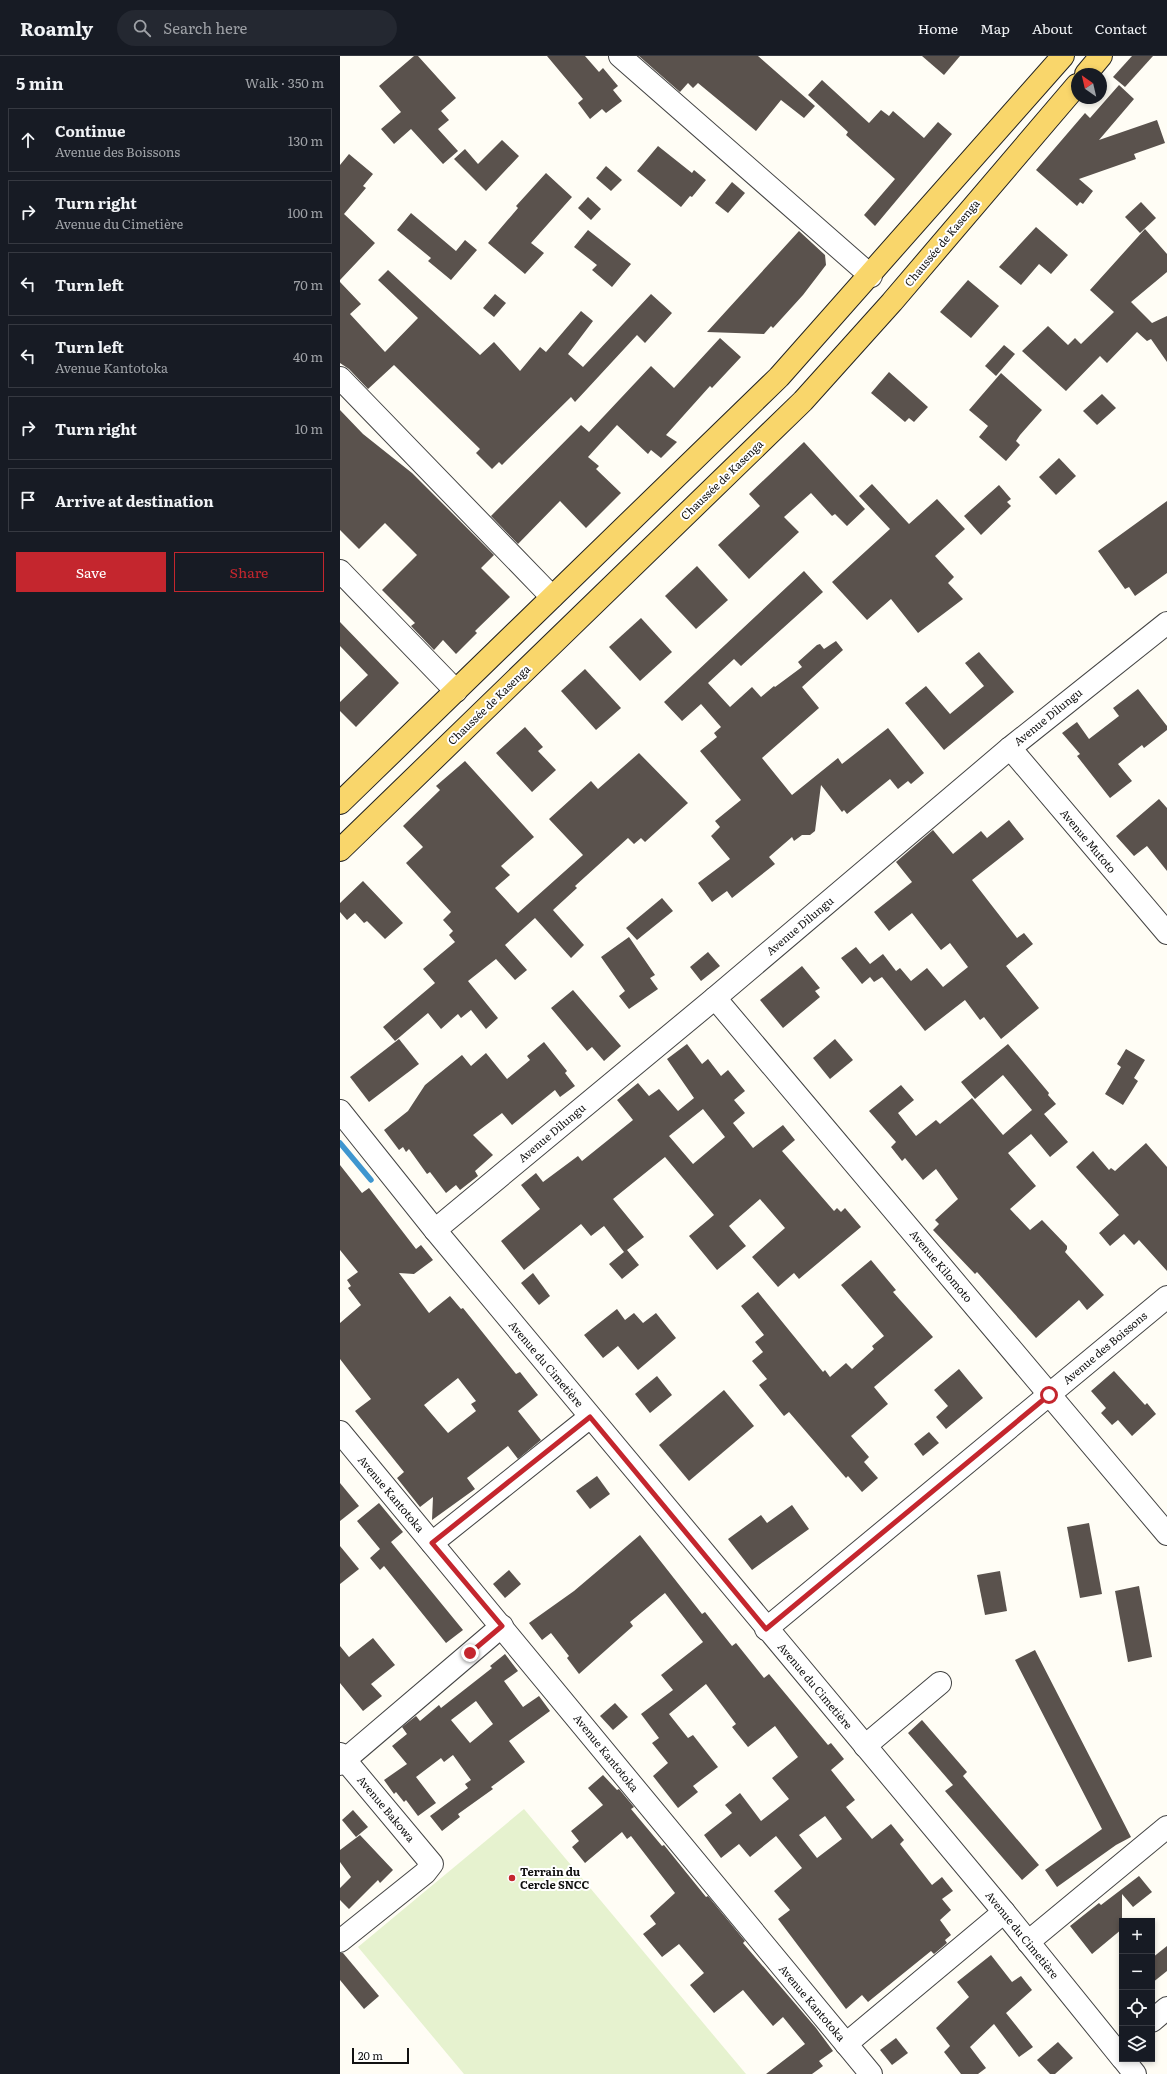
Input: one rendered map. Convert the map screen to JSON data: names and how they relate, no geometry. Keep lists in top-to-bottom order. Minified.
{"streets":{"main road":["Chaussée de Kasenga"],"street":["Avenue Dilungu","Avenue Mutoto","Avenue Kilomoto","Avenue des Boissons","Avenue du Cimetière","Avenue Kantotoka","Avenue Bakowa"]},"crossings":[["Avenue Dilungu","Avenue Mutoto"],["Avenue Dilungu","Avenue Kilomoto"],["Avenue Dilungu","Avenue du Cimetière"],["Avenue Kilomoto","Avenue des Boissons"],["Avenue des Boissons","Avenue du Cimetière"]],"places":["Terrain du Cercle SNCC"],"scale_bar":"20 m","north":"top left","page":{"header":"Roamly","search":"Search here","nav":["Home","Map","About","Contact"],"heading":["5 min","Walk · 350 m"],"list":[["Continue","Avenue des Boissons","130 m"],["Turn right","Avenue du Cimetière","100 m"],["Turn left","70 m"],["Turn left","Avenue Kantotoka","40 m"],["Turn right","10 m"],"Arrive at destination"],"buttons":["Save","Share"],"map_buttons":["+","−"],"scale":"20 m"}}
